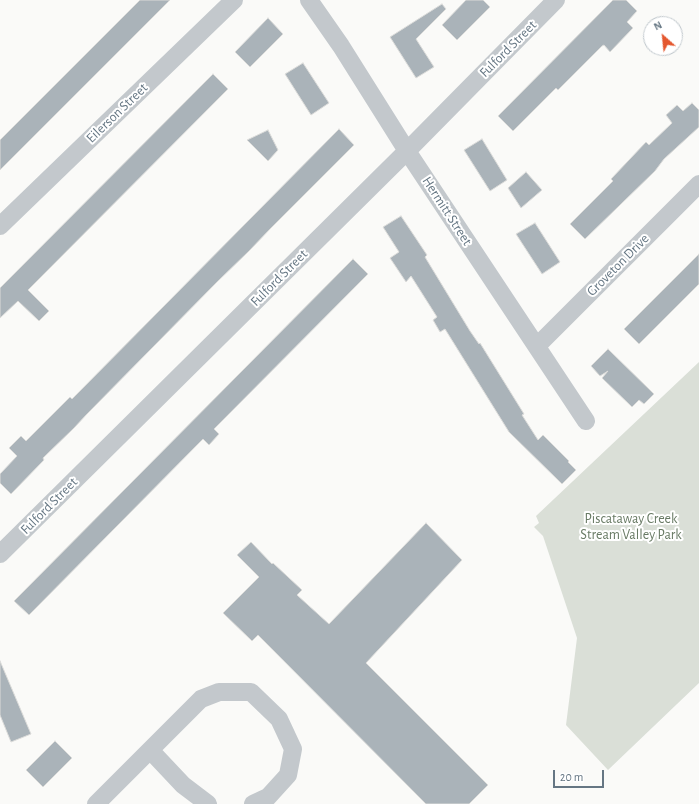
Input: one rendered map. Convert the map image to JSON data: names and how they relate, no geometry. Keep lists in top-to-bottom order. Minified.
{"streets":{"street":["Fulford Street","Eilerson Street","Hermitt Street","Groveton Drive"]},"crossings":[["Fulford Street","Hermitt Street"],["Hermitt Street","Groveton Drive"]],"parks":["Piscataway Creek Stream Valley Park"],"scale_bar":"20 m","north":"top left"}
